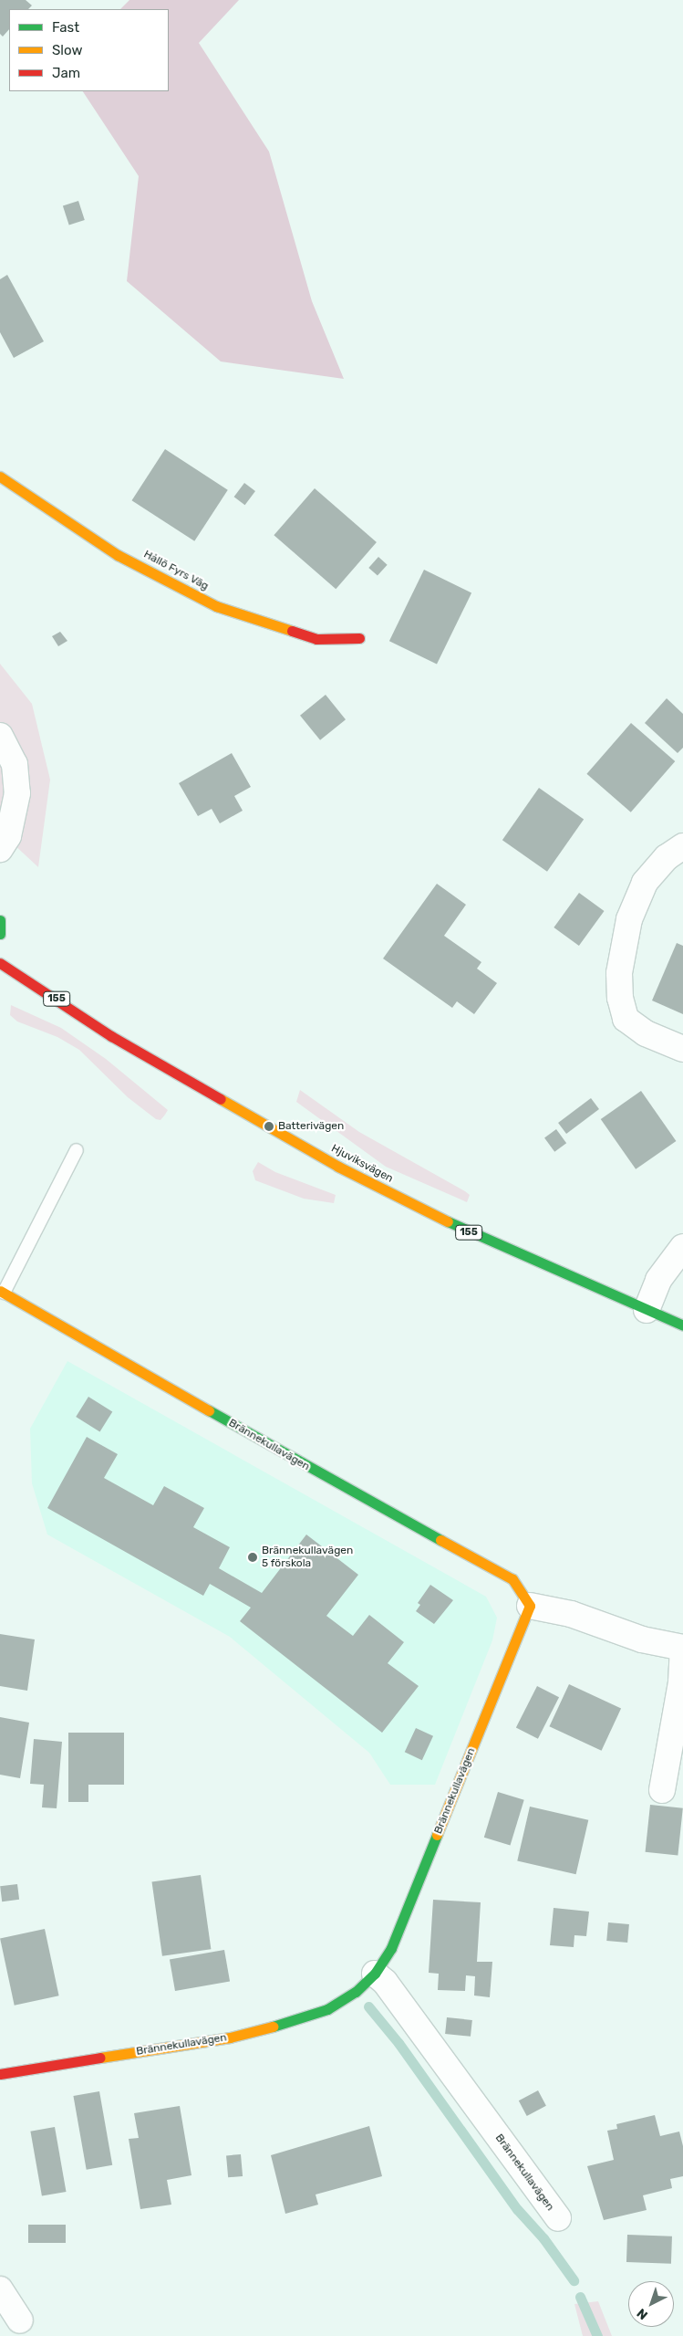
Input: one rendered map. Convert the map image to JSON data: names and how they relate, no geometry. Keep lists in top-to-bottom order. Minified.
{"streets":{"street":["Hållö Fyrs Väg","155","Hjuviksvägen","Brännekullavägen"]},"places":["Batterivägen","Brännekullavägen 5 förskola"],"legend":["Fast","Slow","Jam"],"north":"bottom left"}
